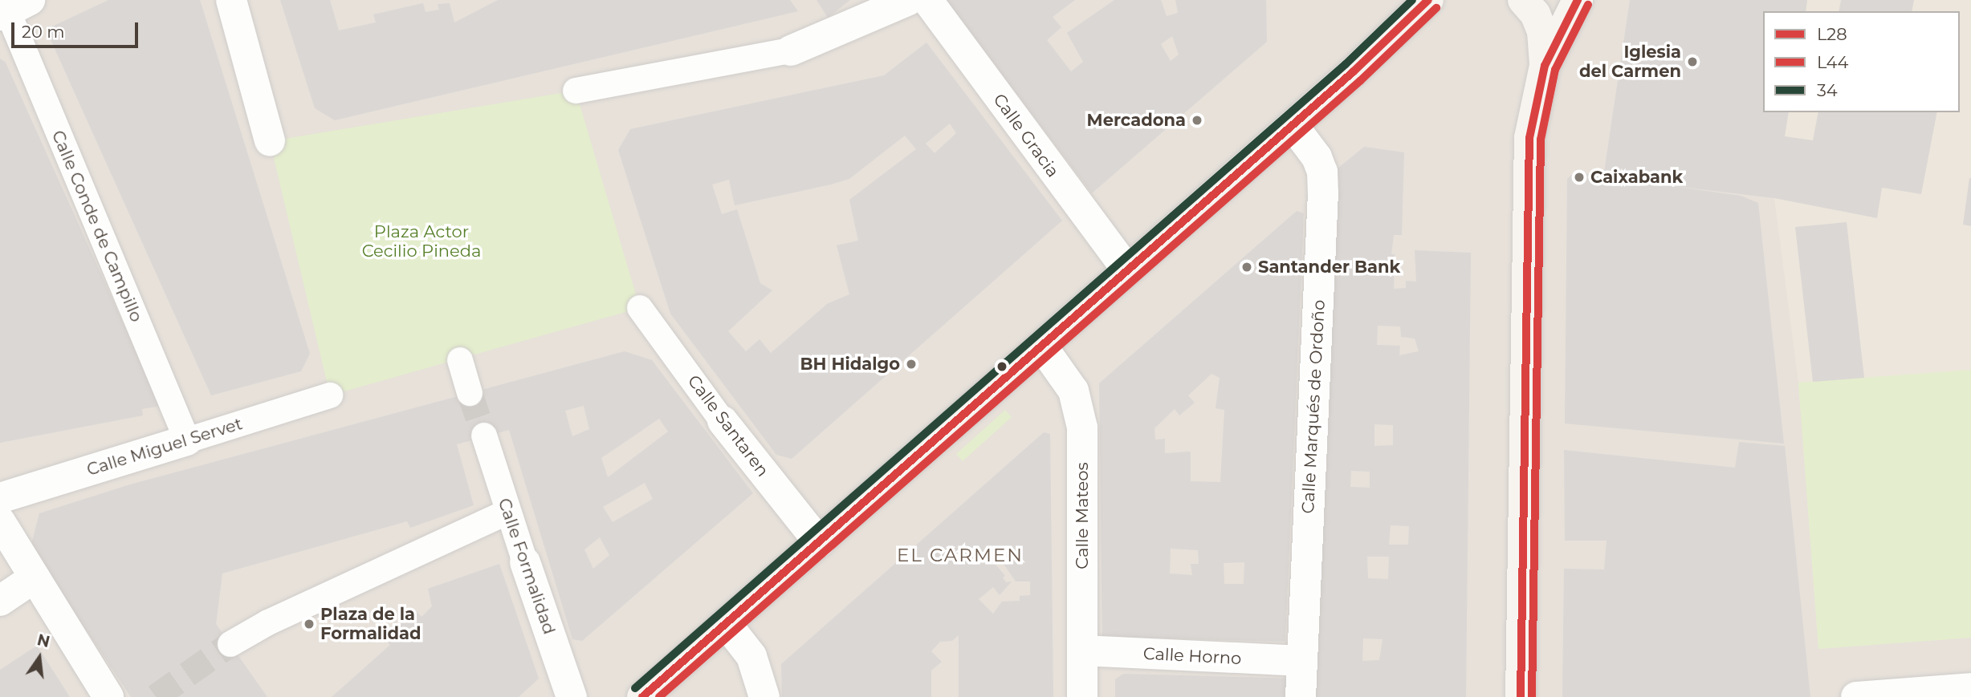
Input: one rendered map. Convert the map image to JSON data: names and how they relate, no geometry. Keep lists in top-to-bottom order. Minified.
{"streets":{"street":["Calle Gracia","Calle Conde de Campillo","Calle Marqués de Ordoño","Calle Santaren","Calle Miguel Servet","Calle Mateos","Calle Formalidad","Calle Horno"]},"crossings":[["Calle Conde de Campillo","Calle Miguel Servet"],["Calle Marqués de Ordoño","Calle Horno"],["Calle Mateos","Calle Horno"]],"districts":["EL CARMEN"],"parks":["Plaza Actor Cecilio Pineda"],"places":["Iglesia del Carmen","Mercadona","Caixabank","Santander Bank","BH Hidalgo","Plaza de la Formalidad"],"lines":["transit line L28","transit line 34","transit line L44"],"legend":["L28","L44","34"],"scale_bar":"20 m","north":"top"}
